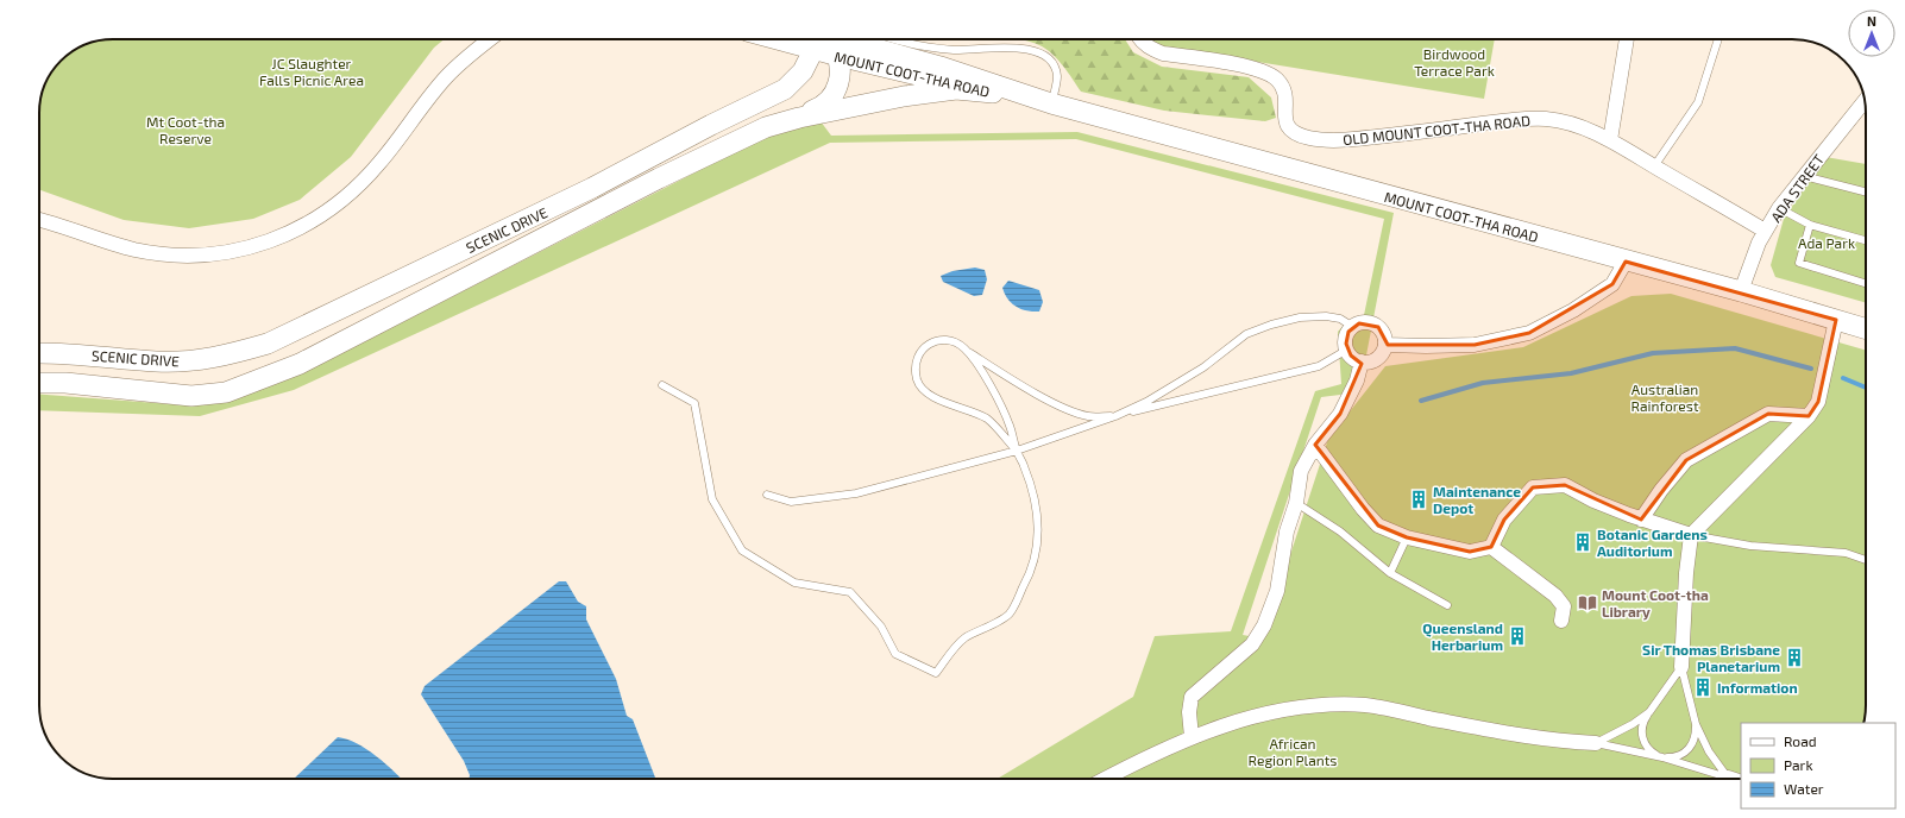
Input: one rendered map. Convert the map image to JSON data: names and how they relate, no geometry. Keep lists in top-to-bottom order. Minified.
{"streets":{"main road":["MOUNT COOT-THA ROAD","SCENIC DRIVE"],"street":["OLD MOUNT COOT-THA ROAD","ADA STREET"]},"crossings":[["MOUNT COOT-THA ROAD","ADA STREET"],["MOUNT COOT-THA ROAD","SCENIC DRIVE"],["OLD MOUNT COOT-THA ROAD","ADA STREET"]],"parks":["Birdwood Terrace Park","JC Slaughter Falls Picnic Area","Mt Coot-tha Reserve","Ada Park","Australian Rainforest","African Region Plants"],"places":{"building":["Maintenance Depot","Botanic Gardens Auditorium","Queensland Herbarium","Sir Thomas Brisbane Planetarium","Information"],"library":["Mount Coot-tha Library"]},"legend":["Road","Park","Water"],"north":"top"}
